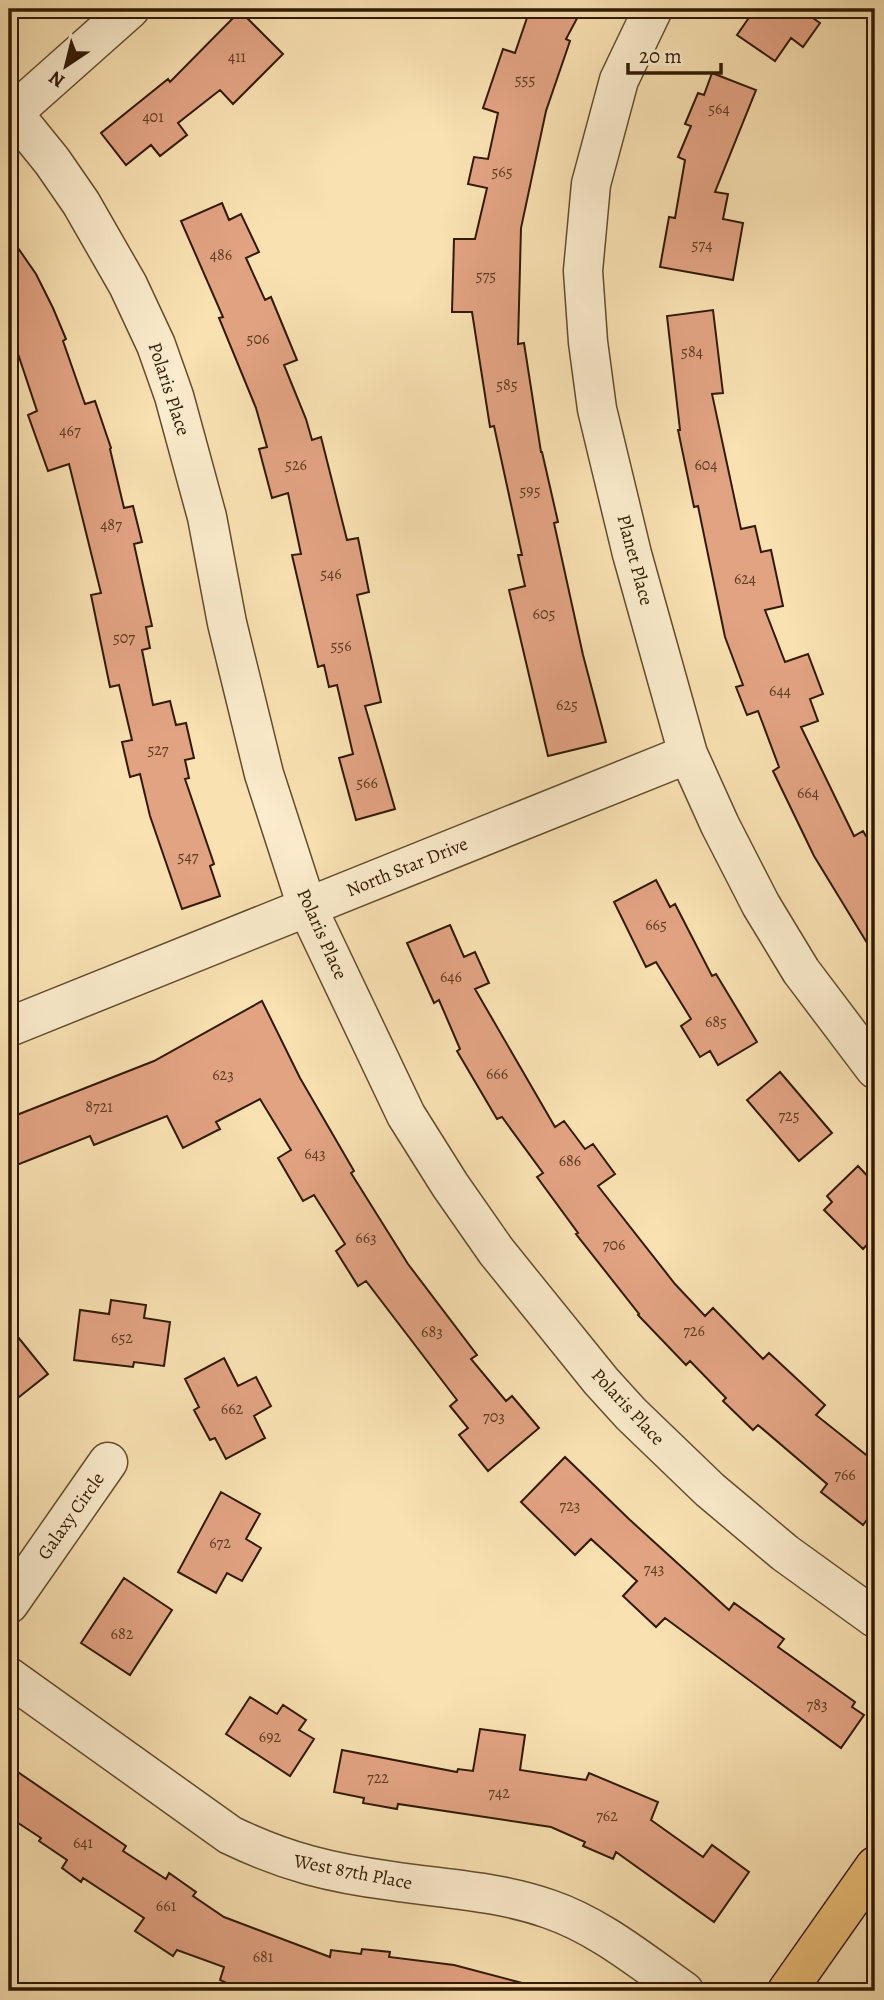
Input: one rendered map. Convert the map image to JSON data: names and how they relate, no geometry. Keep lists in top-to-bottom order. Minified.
{"streets":{"street":["Polaris Place","Planet Place","North Star Drive","Galaxy Circle","West 87th Place"]},"crossings":[["Polaris Place","North Star Drive"],["Planet Place","North Star Drive"]],"house_numbers":["411","555","564","401","565","574","486","575","506","584","585","467","526","604","595","487","546","624","605","507","556","644","625","527","566","664","547","665","646","685","666","623","8721","725","643","686","663","706","726","683","652","662","703","766","723","672","743","682","783","692","722","742","762","641","661","681"],"scale_bar":"20 m","north":"bottom left"}
